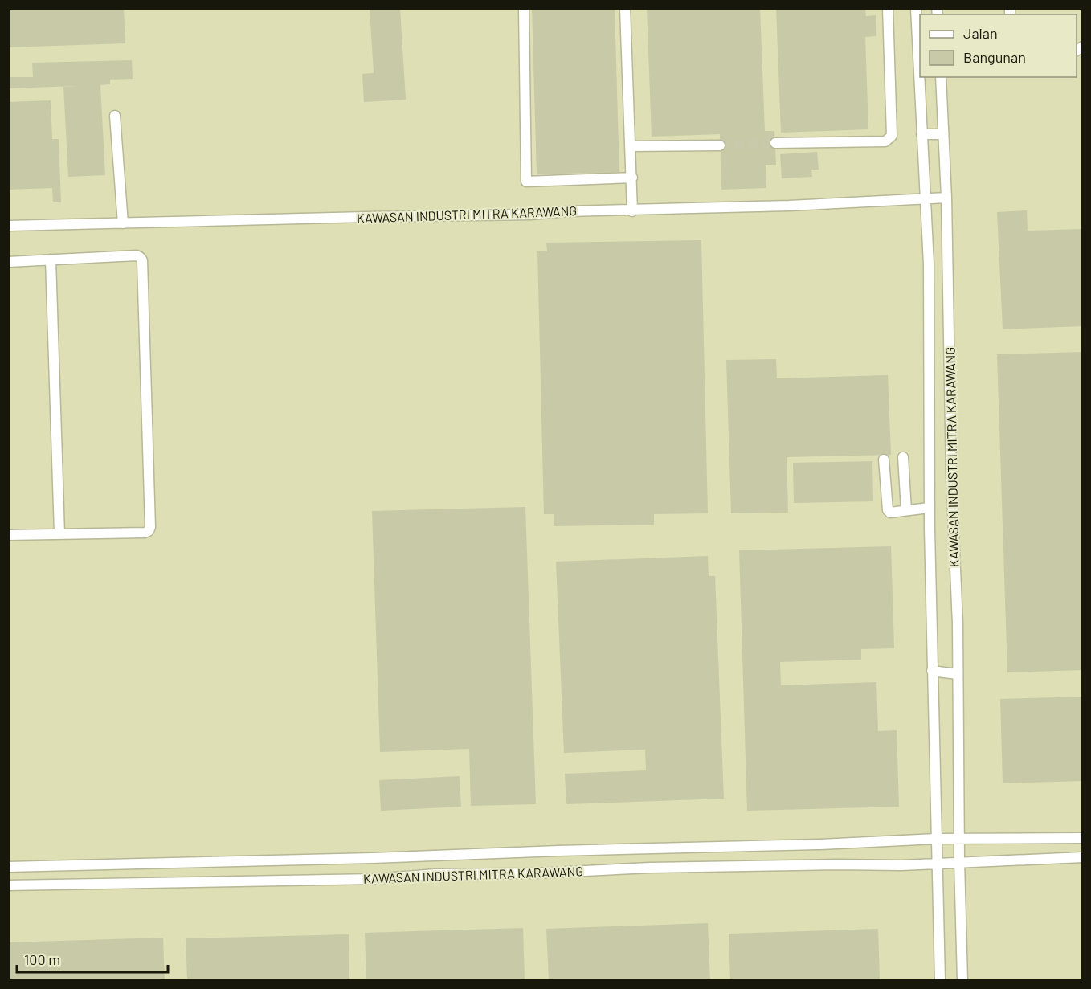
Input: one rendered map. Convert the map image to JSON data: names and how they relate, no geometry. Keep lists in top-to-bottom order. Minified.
{"streets":{"street":["KAWASAN INDUSTRI MITRA KARAWANG"]},"legend":["Jalan","Bangunan"],"scale_bar":"100 m"}
